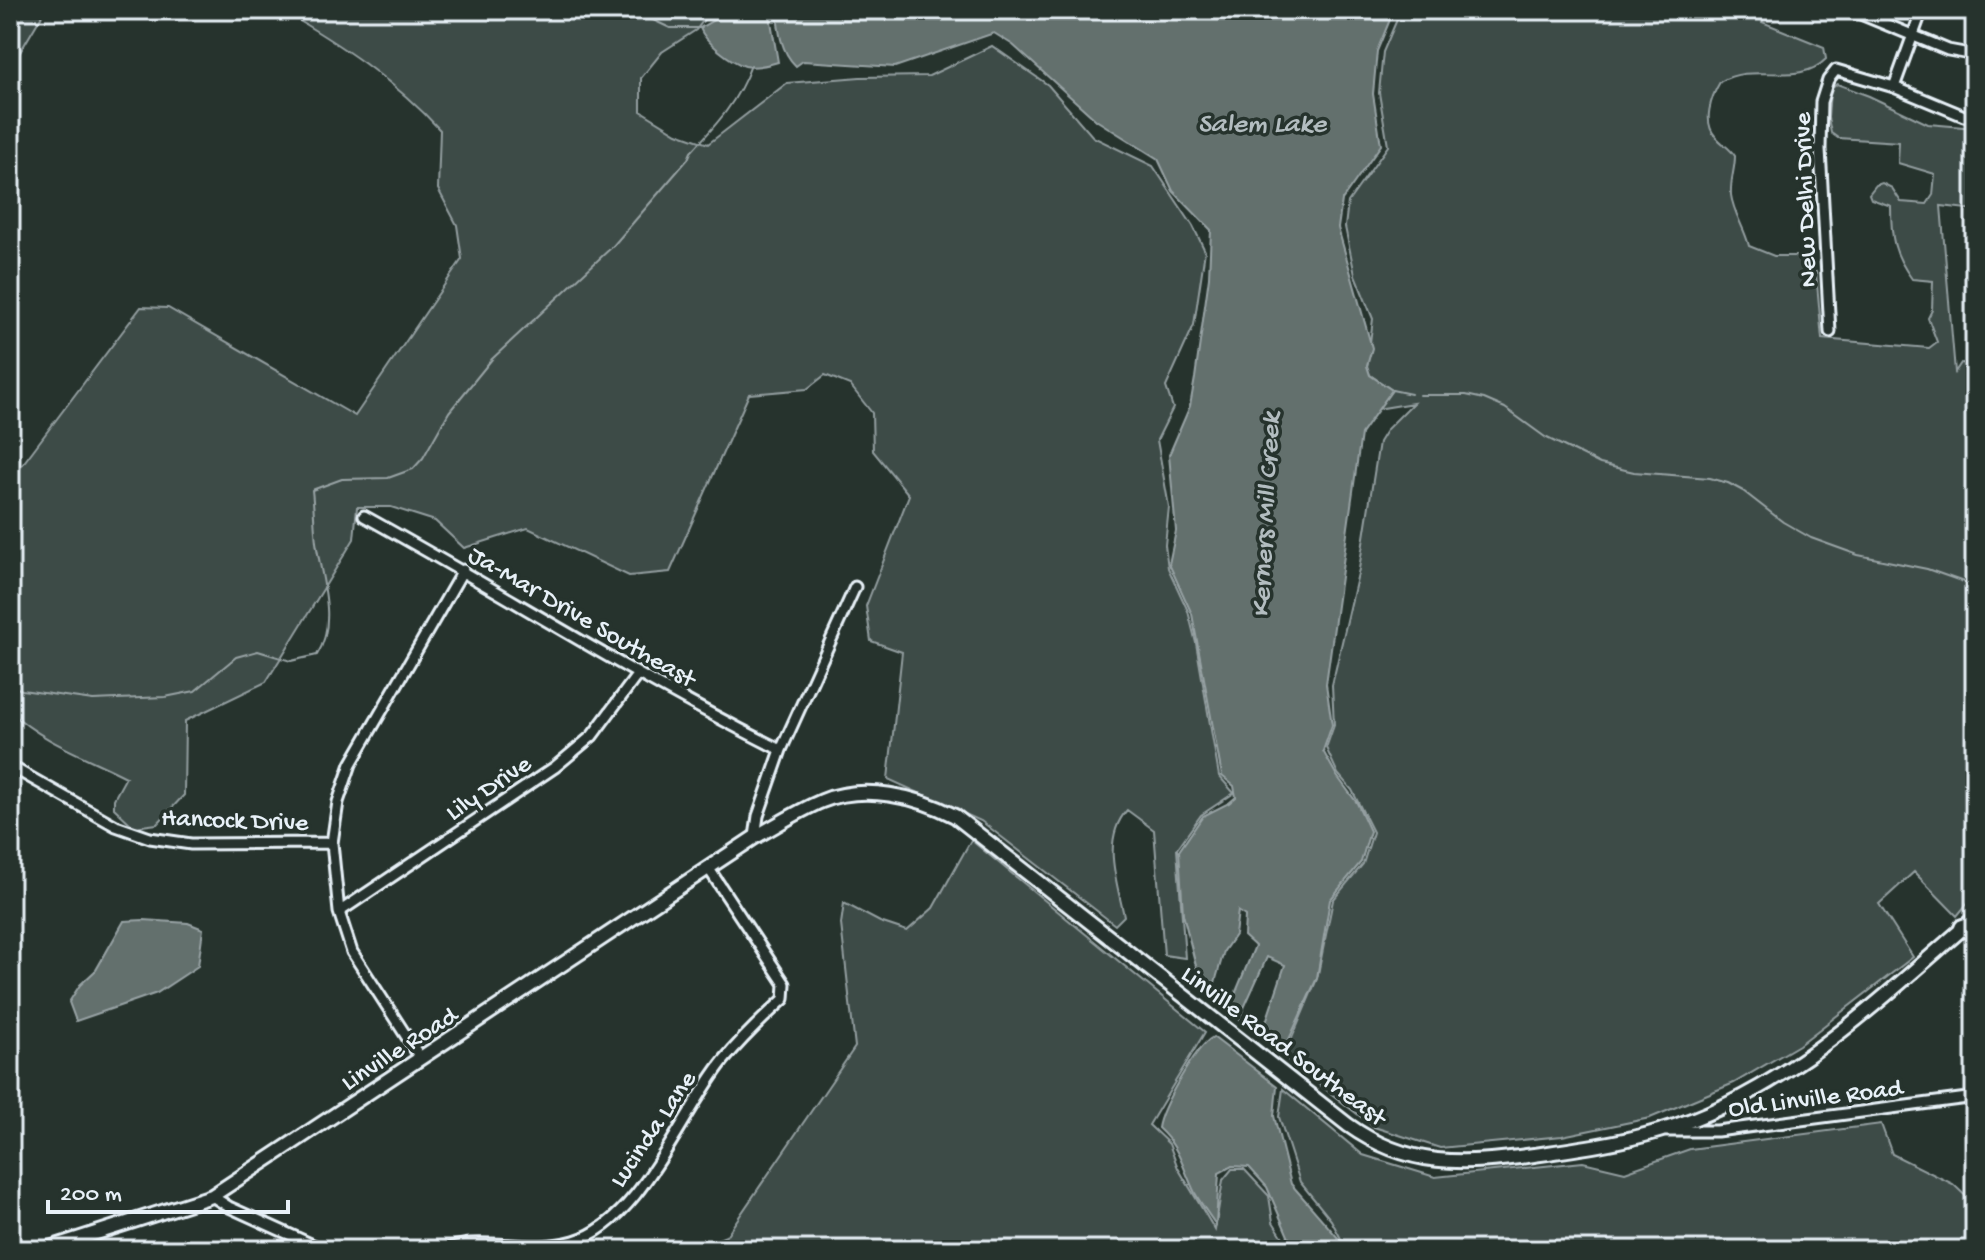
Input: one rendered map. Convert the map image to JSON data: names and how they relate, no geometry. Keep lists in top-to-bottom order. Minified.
{"streets":{"main road":["Linville Road Southeast","Linville Road"],"street":["New Delhi Drive","Ja-Mar Drive Southeast","Lily Drive","Hancock Drive","Old Linville Road","Lucinda Lane"]},"crossings":[["Ja-Mar Drive Southeast","Lily Drive"],["Linville Road Southeast","Linville Road"],["Linville Road Southeast","Old Linville Road"],["Linville Road","Lucinda Lane"]],"water":["Salem Lake","Kerners Mill Creek"],"scale_bar":"200 m"}
